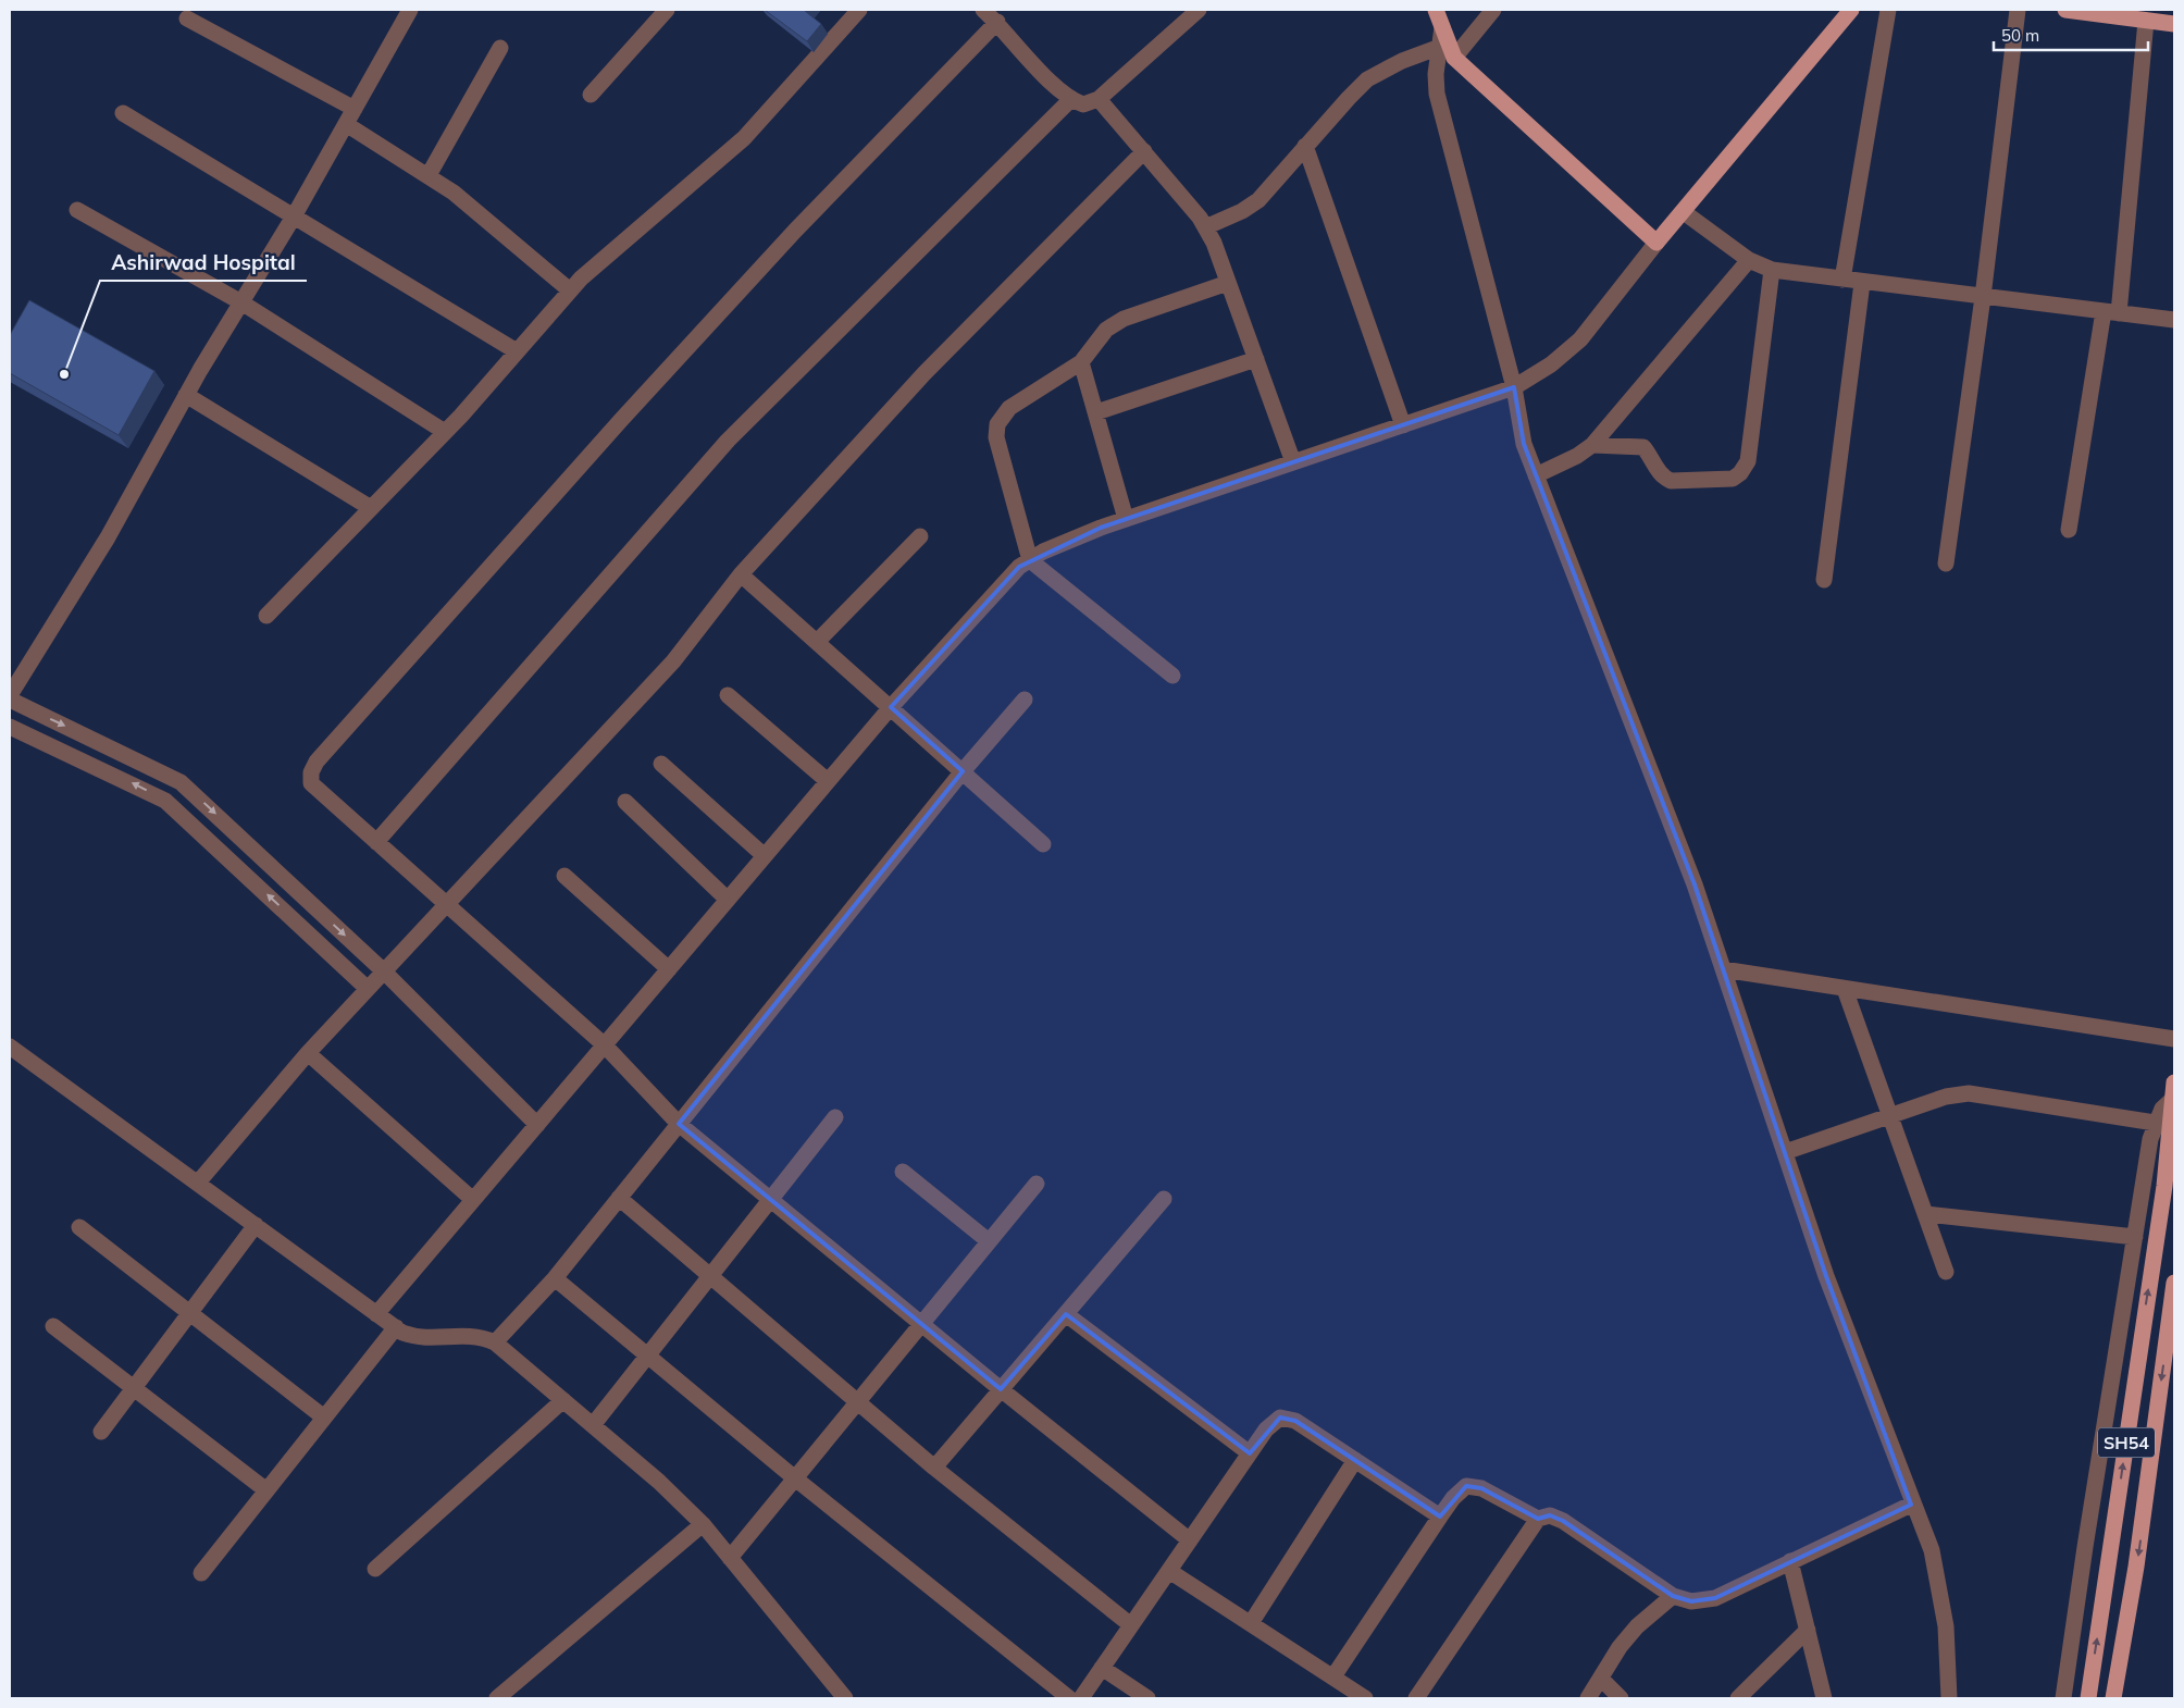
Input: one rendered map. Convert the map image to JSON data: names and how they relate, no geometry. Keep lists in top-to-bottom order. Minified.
{"streets":{"main road":["SH54"]},"places":["Ashirwad Hospital"],"scale_bar":"50 m"}
